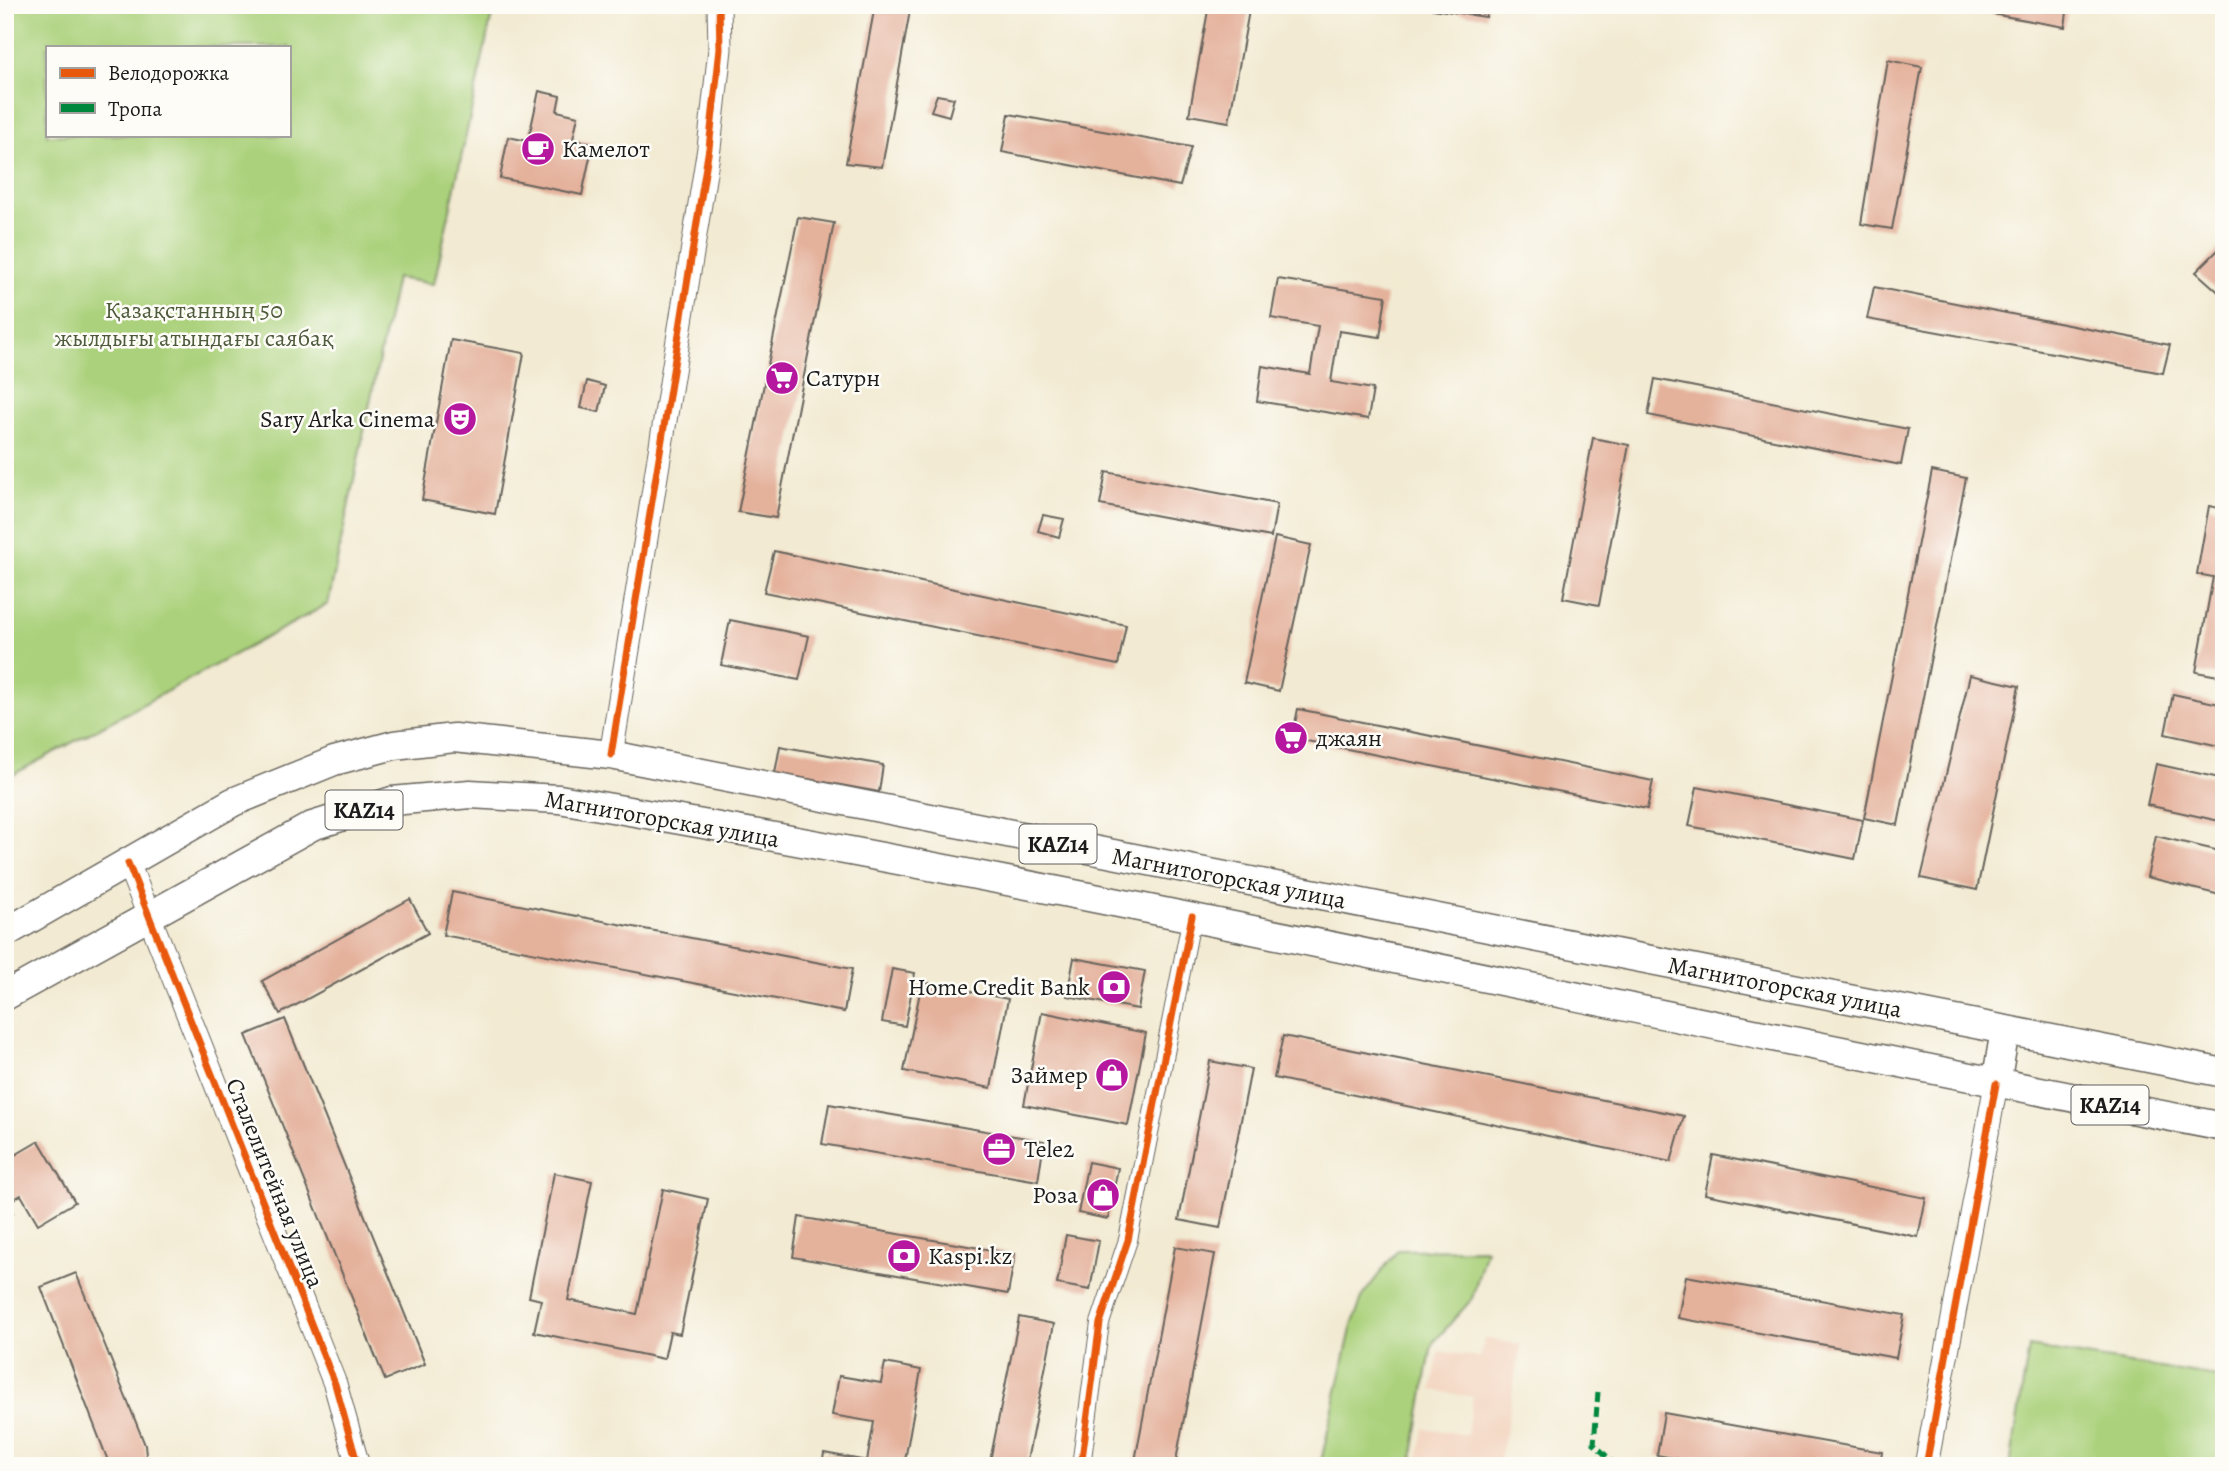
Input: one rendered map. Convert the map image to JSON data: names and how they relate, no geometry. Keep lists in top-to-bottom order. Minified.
{"streets":{"main road":["KAZ14","Магнитогорская улица"],"street":["Сталелитейная улица"]},"crossings":[["Магнитогорская улица","Сталелитейная улица"]],"parks":["Қазақстанның 50 жылдығы атындағы саябақ"],"places":{"cafe":["Камелот"],"supermarket":["Сатурн","джаян"],"theatre":["Sary Arka Cinema"],"bank":["Home Credit Bank","Kaspi.kz"],"shop":["Займер","Роза"],"office":["Tele2"]},"legend":["Велодорожка","Тропа"]}
